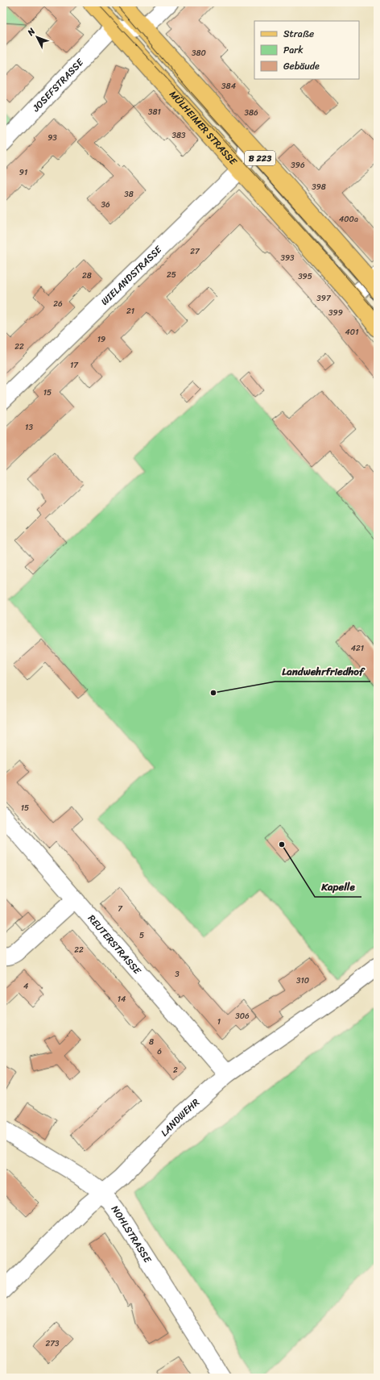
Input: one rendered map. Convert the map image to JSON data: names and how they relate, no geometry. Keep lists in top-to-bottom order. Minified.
{"streets":{"main road":["MÜLHEIMER STRASSE","B 223"],"street":["JOSEFSTRASSE","WIELANDSTRASSE","REUTERSTRASSE","LANDWEHR","NOHLSTRASSE"]},"crossings":[["JOSEFSTRASSE","MÜLHEIMER STRASSE"],["MÜLHEIMER STRASSE","WIELANDSTRASSE"],["B 223","WIELANDSTRASSE"],["REUTERSTRASSE","LANDWEHR"],["LANDWEHR","NOHLSTRASSE"]],"places":["Landwehrfriedhof","Kapelle"],"house_numbers":["380","384","381","386","383","93","396","91","398","38","36","400a","27","393","25","28","395","397","26","21","399","401","19","22","17","15","13","421","15","7","5","22","3","310","4","14","306","1","8","6","2","273"],"legend":["Straße","Park","Gebäude"],"north":"top left"}
